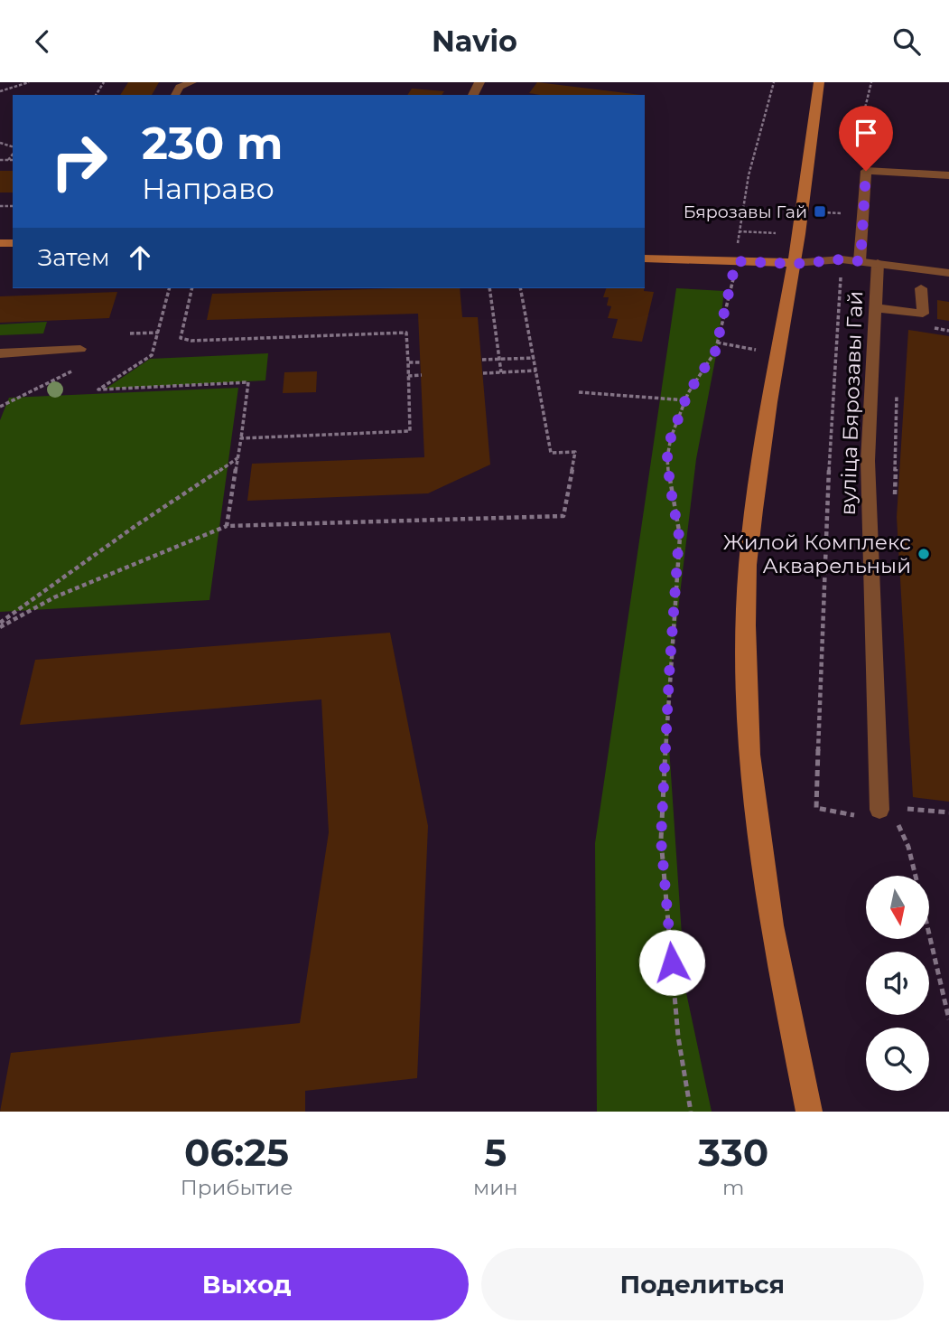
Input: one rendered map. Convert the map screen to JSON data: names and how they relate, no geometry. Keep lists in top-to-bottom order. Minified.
{"streets":{"street":["вуліца Бярозавы Гай"]},"places":{"transit":["Бярозавы Гай"],"other":["Жилой Комплекс Акварельный"]},"north":"bottom","page":{"header":"Navio","turn":["230 m","Направо"],"then":"Затем","eta":["06:25","Прибытие","5","мин","330","m"],"buttons":["Выход","Поделиться"]}}
